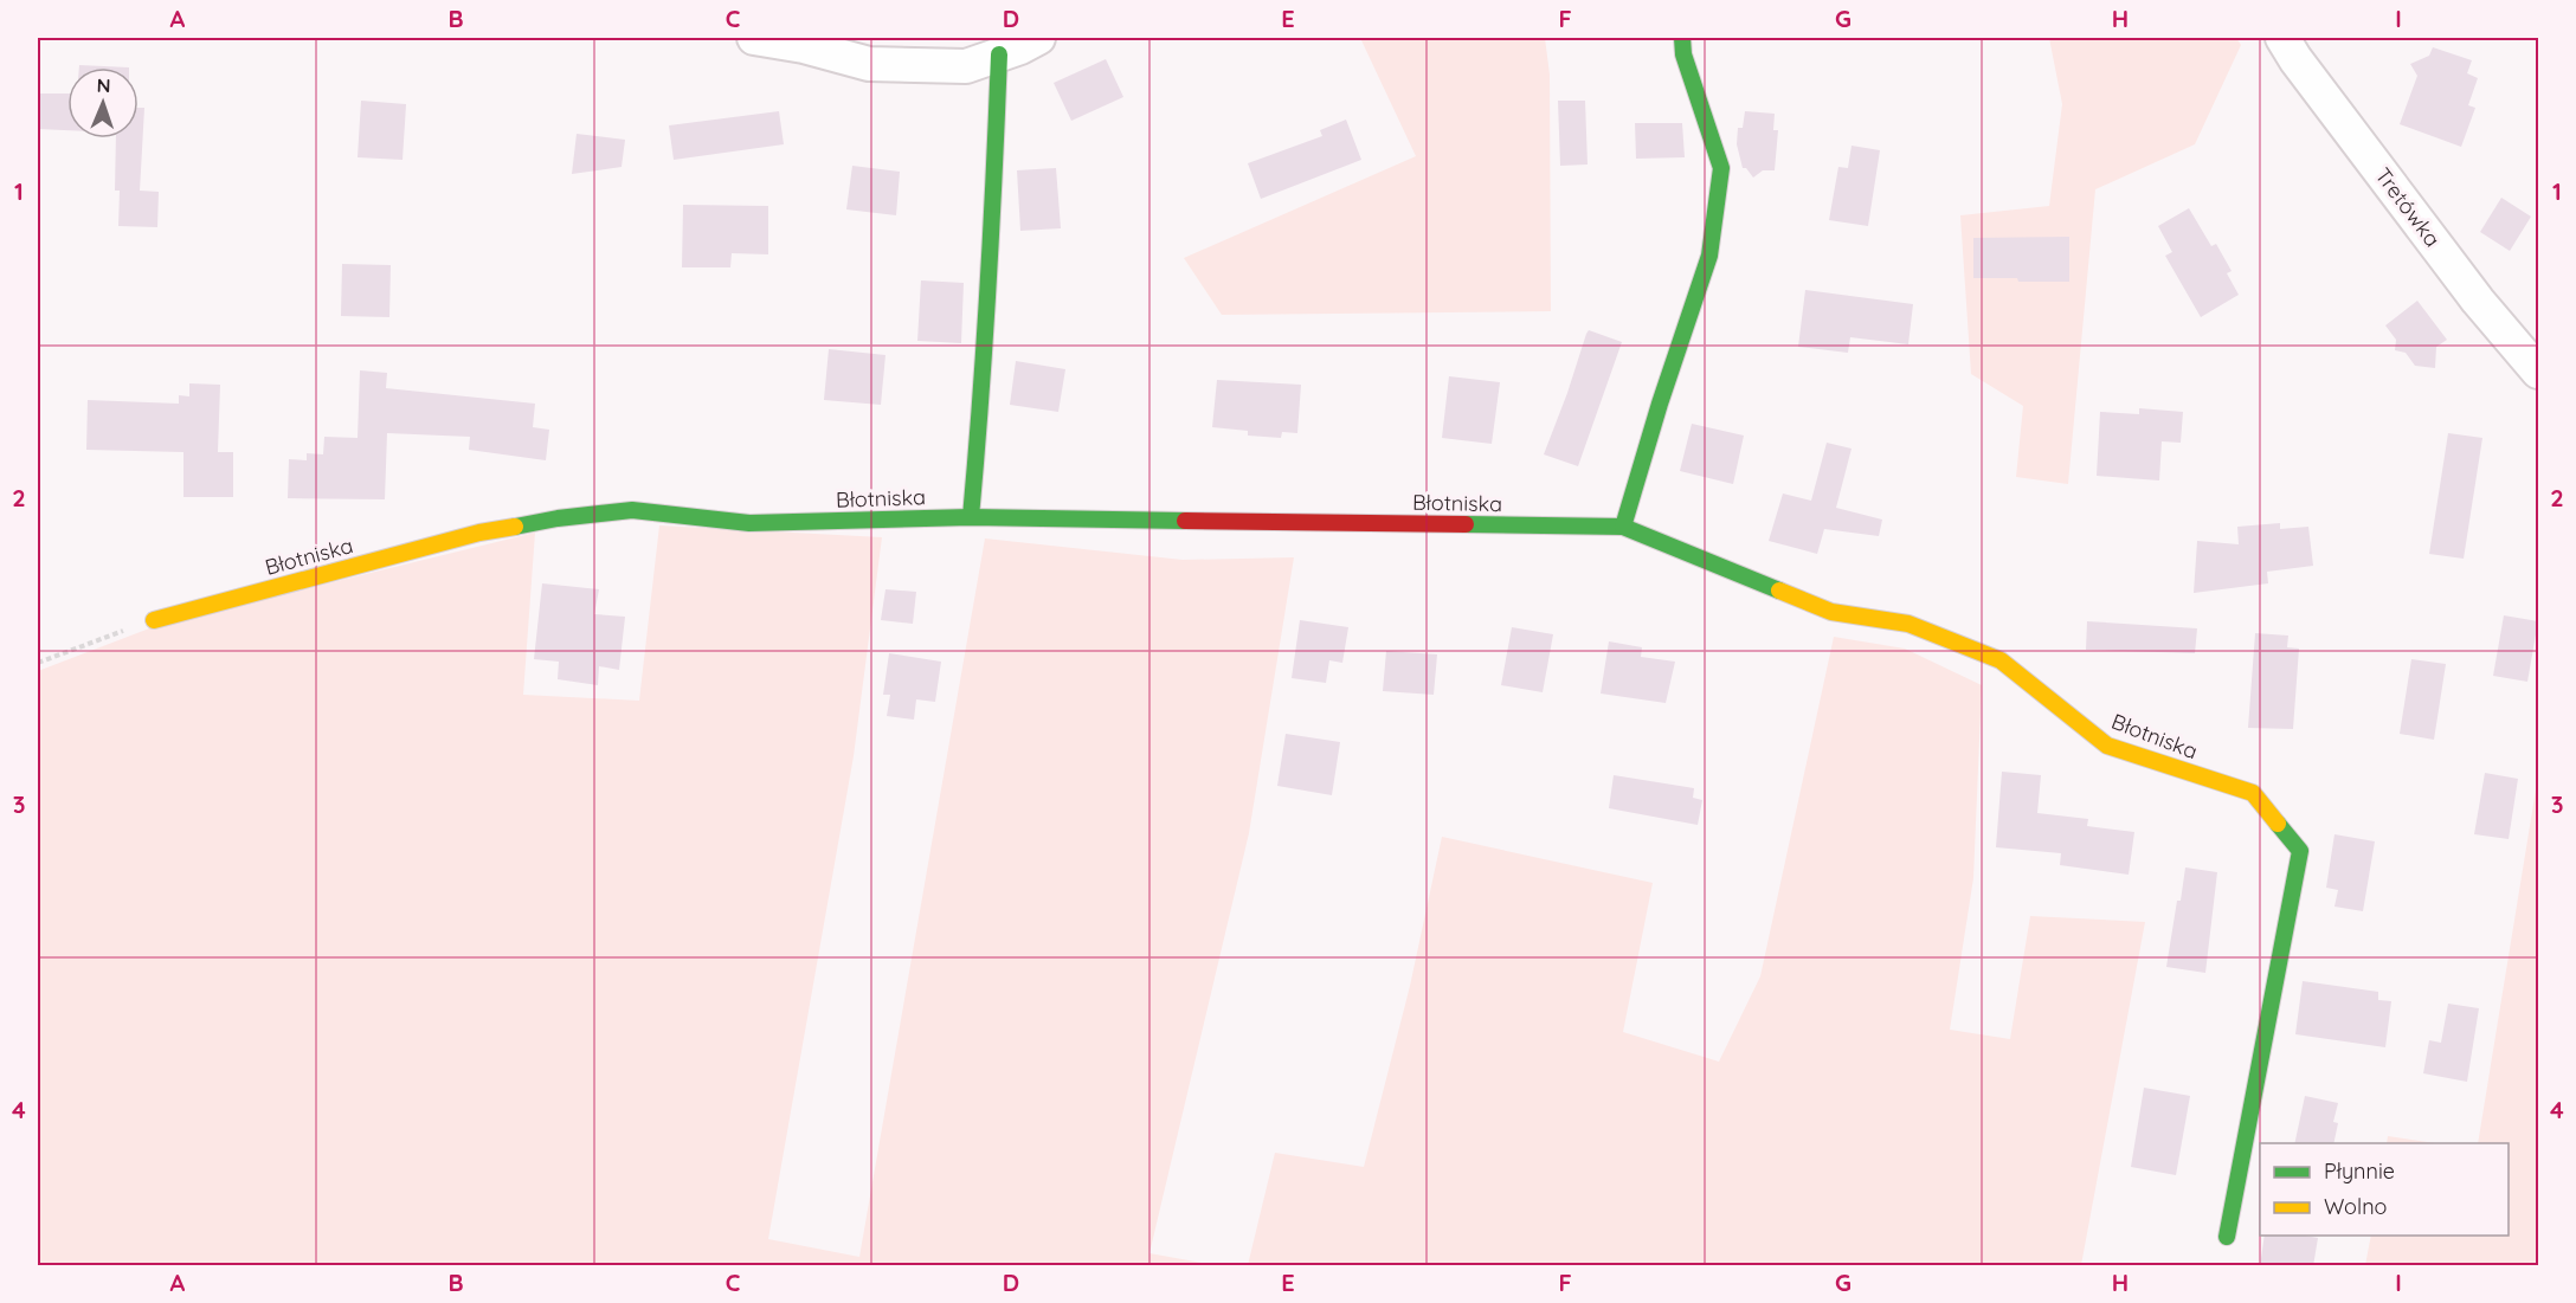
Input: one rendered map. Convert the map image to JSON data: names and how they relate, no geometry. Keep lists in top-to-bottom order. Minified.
{"streets":{"street":["Tretówka","Błotniska"]},"legend":["Płynnie","Wolno"],"north":"top","grid":{"columns":["A","B","C","D","E","F","G","H","I"],"rows":["1","2","3","4"]}}
